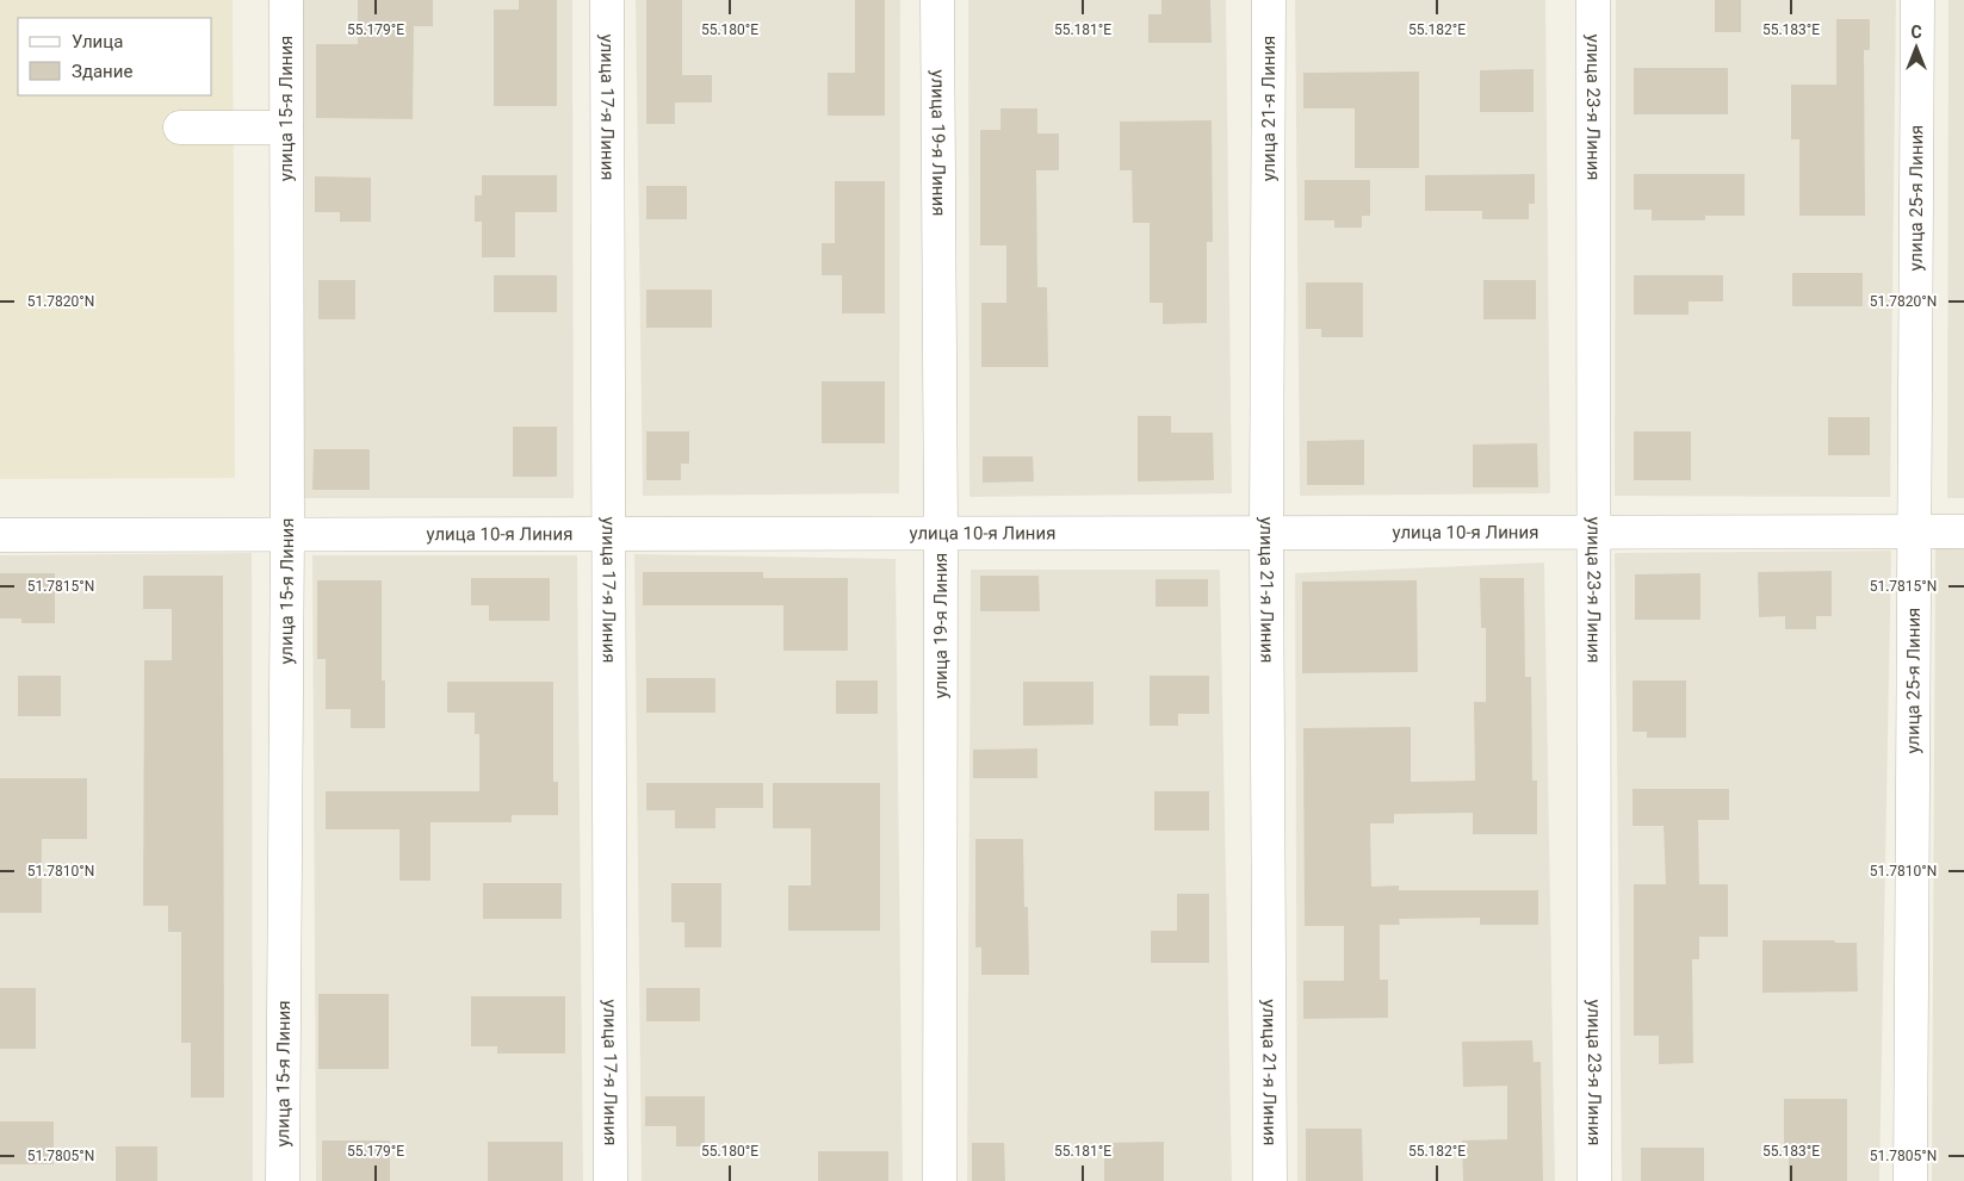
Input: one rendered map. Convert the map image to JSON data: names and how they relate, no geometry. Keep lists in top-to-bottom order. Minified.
{"streets":{"street":["улица 15-я Линия","улица 17-я Линия","улица 21-я Линия","улица 23-я Линия","улица 19-я Линия","улица 25-я Линия","улица 10-я Линия"]},"crossings":[["улица 15-я Линия","улица 10-я Линия"],["улица 17-я Линия","улица 10-я Линия"],["улица 21-я Линия","улица 10-я Линия"],["улица 23-я Линия","улица 10-я Линия"],["улица 19-я Линия","улица 10-я Линия"],["улица 25-я Линия","улица 10-я Линия"]],"legend":["Улица","Здание"],"north":"top","coordinates":["55.179°E","55.180°E","55.181°E","55.182°E","55.183°E","51.7820°N","51.7815°N","51.7810°N","51.7805°N"]}
